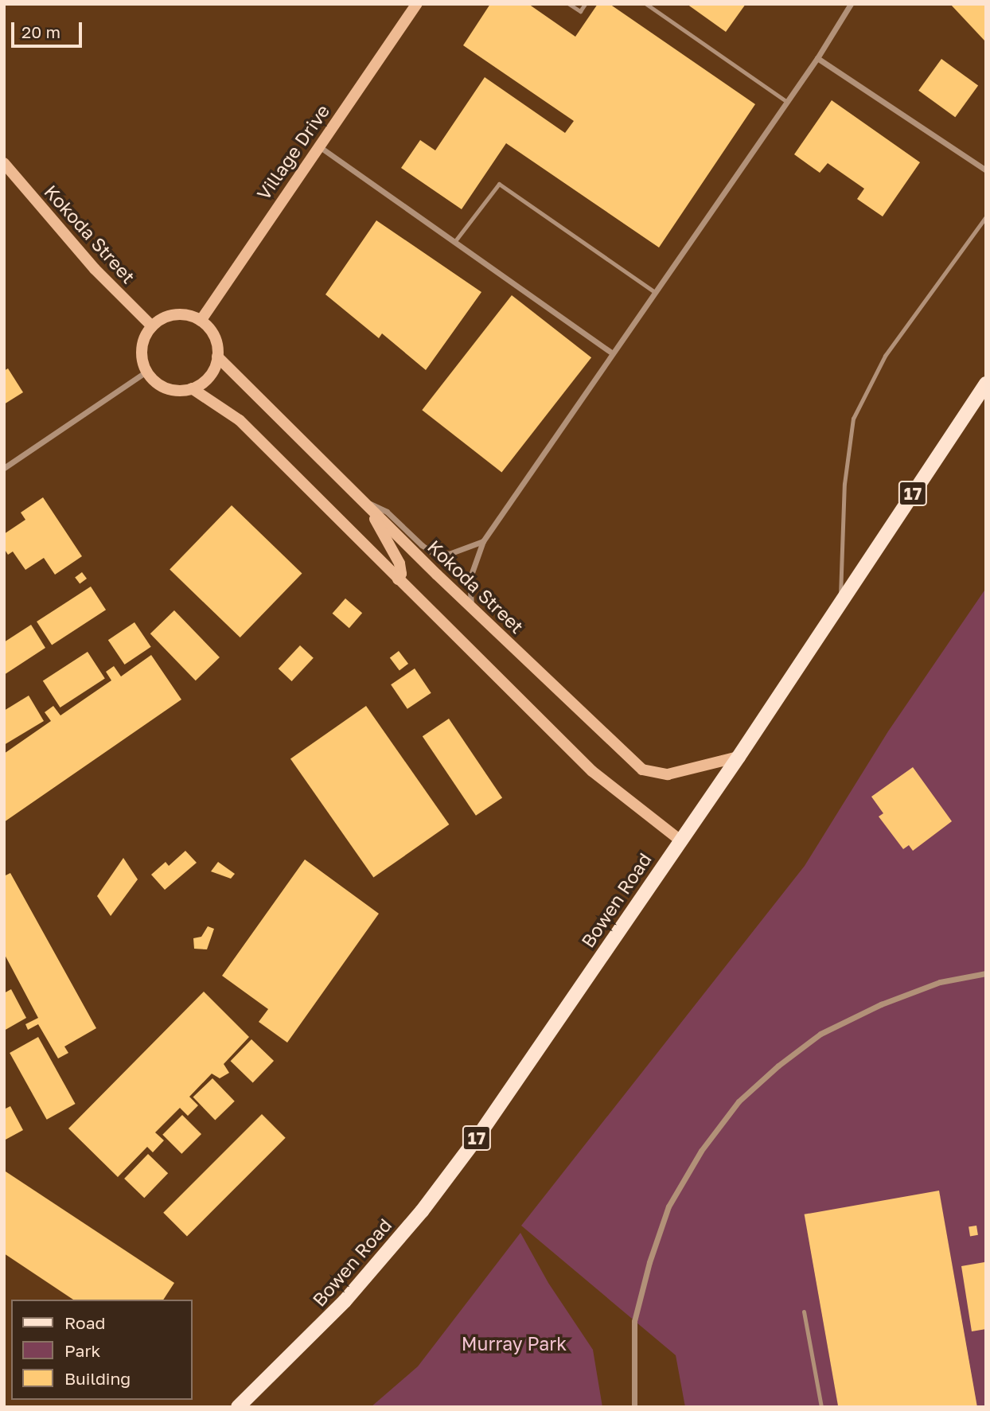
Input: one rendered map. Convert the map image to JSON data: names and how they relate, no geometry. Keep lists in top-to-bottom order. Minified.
{"streets":{"main road":["17","Bowen Road"],"street":["Village Drive","Kokoda Street"]},"crossings":[["Village Drive","Kokoda Street"],["Kokoda Street","Bowen Road"]],"parks":["Murray Park"],"legend":["Road","Park","Building"],"scale_bar":"20 m"}
